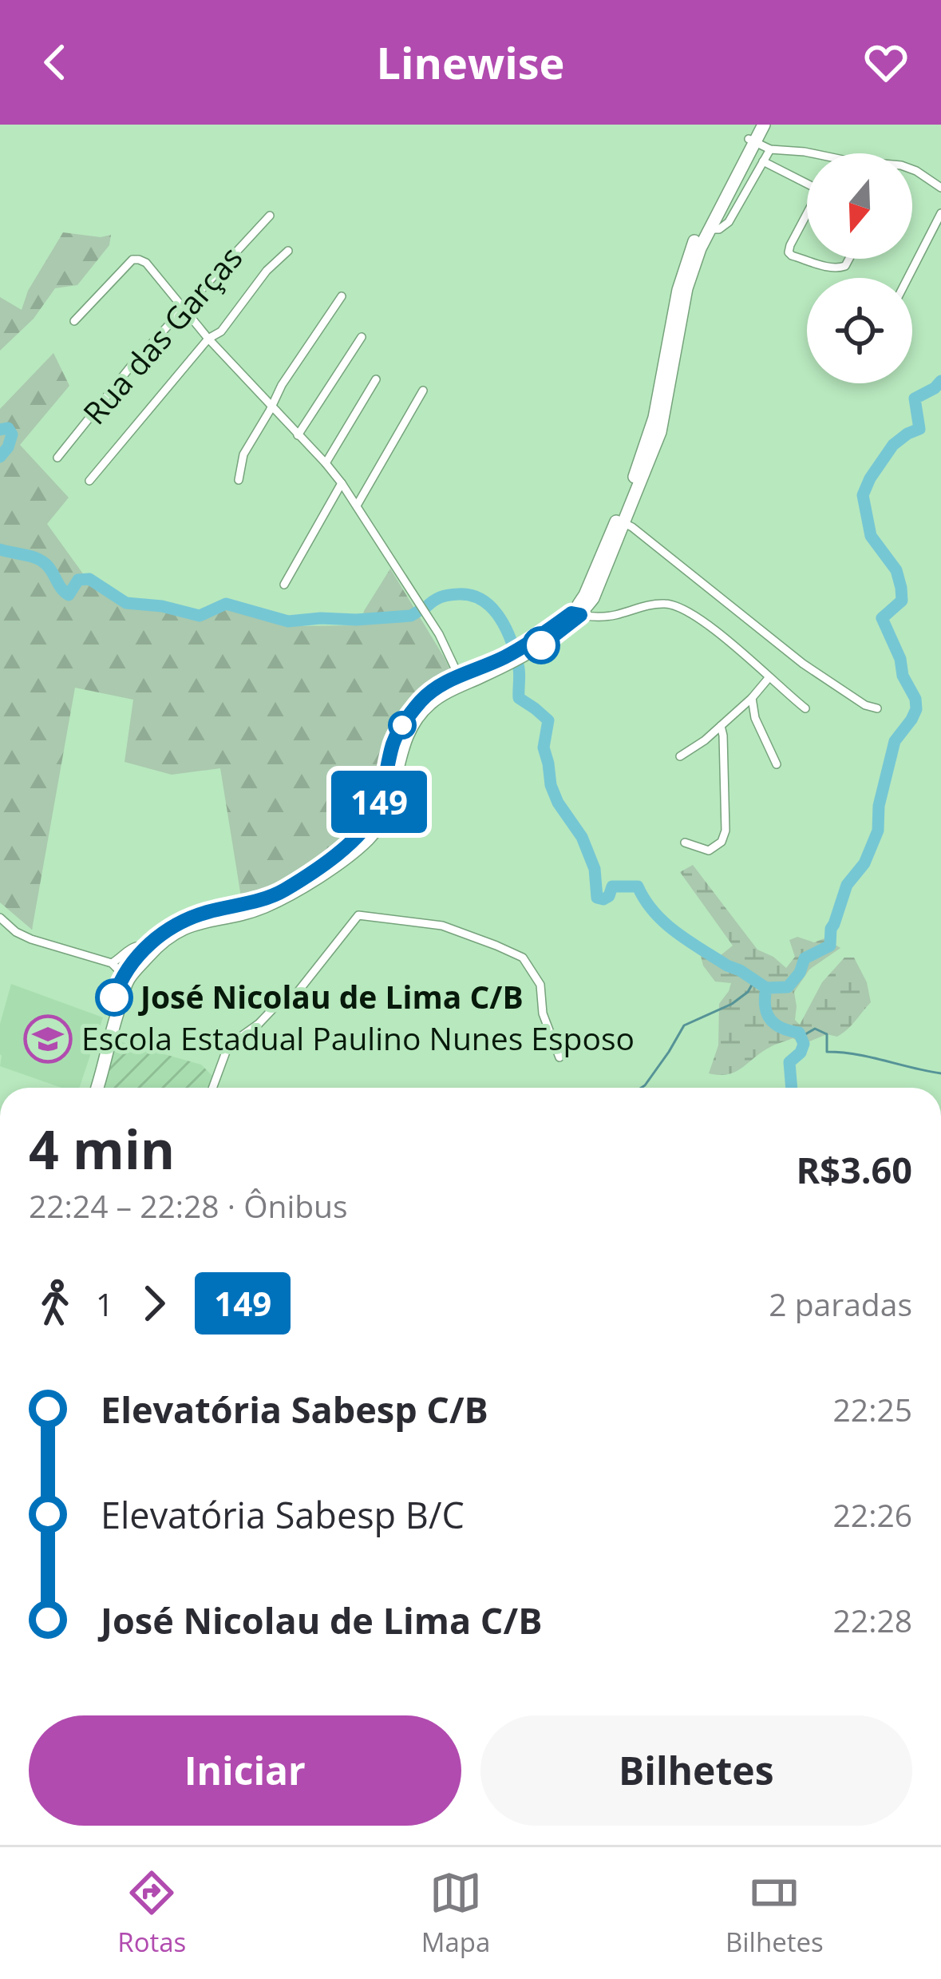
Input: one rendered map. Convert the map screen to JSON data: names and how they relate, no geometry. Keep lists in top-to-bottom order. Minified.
{"streets":{"street":["Rua das Garças"]},"places":{"other":["José Nicolau de Lima C/B"],"school or university":["Escola Estadual Paulino Nunes Esposo"]},"lines":["bus line 149"],"north":"bottom","page":{"header":"Linewise","on_map":"149","heading":["4 min","22:24 – 22:28 · Ônibus","R$3.60"],"legs":["1","149","2 paradas"],"list":[{"name":"Elevatória Sabesp C/B","value":"22:25"},{"name":"Elevatória Sabesp B/C","value":"22:26"},{"name":"José Nicolau de Lima C/B","value":"22:28"}],"buttons":["Iniciar","Bilhetes"],"tabs":["Rotas","Mapa","Bilhetes"]}}
